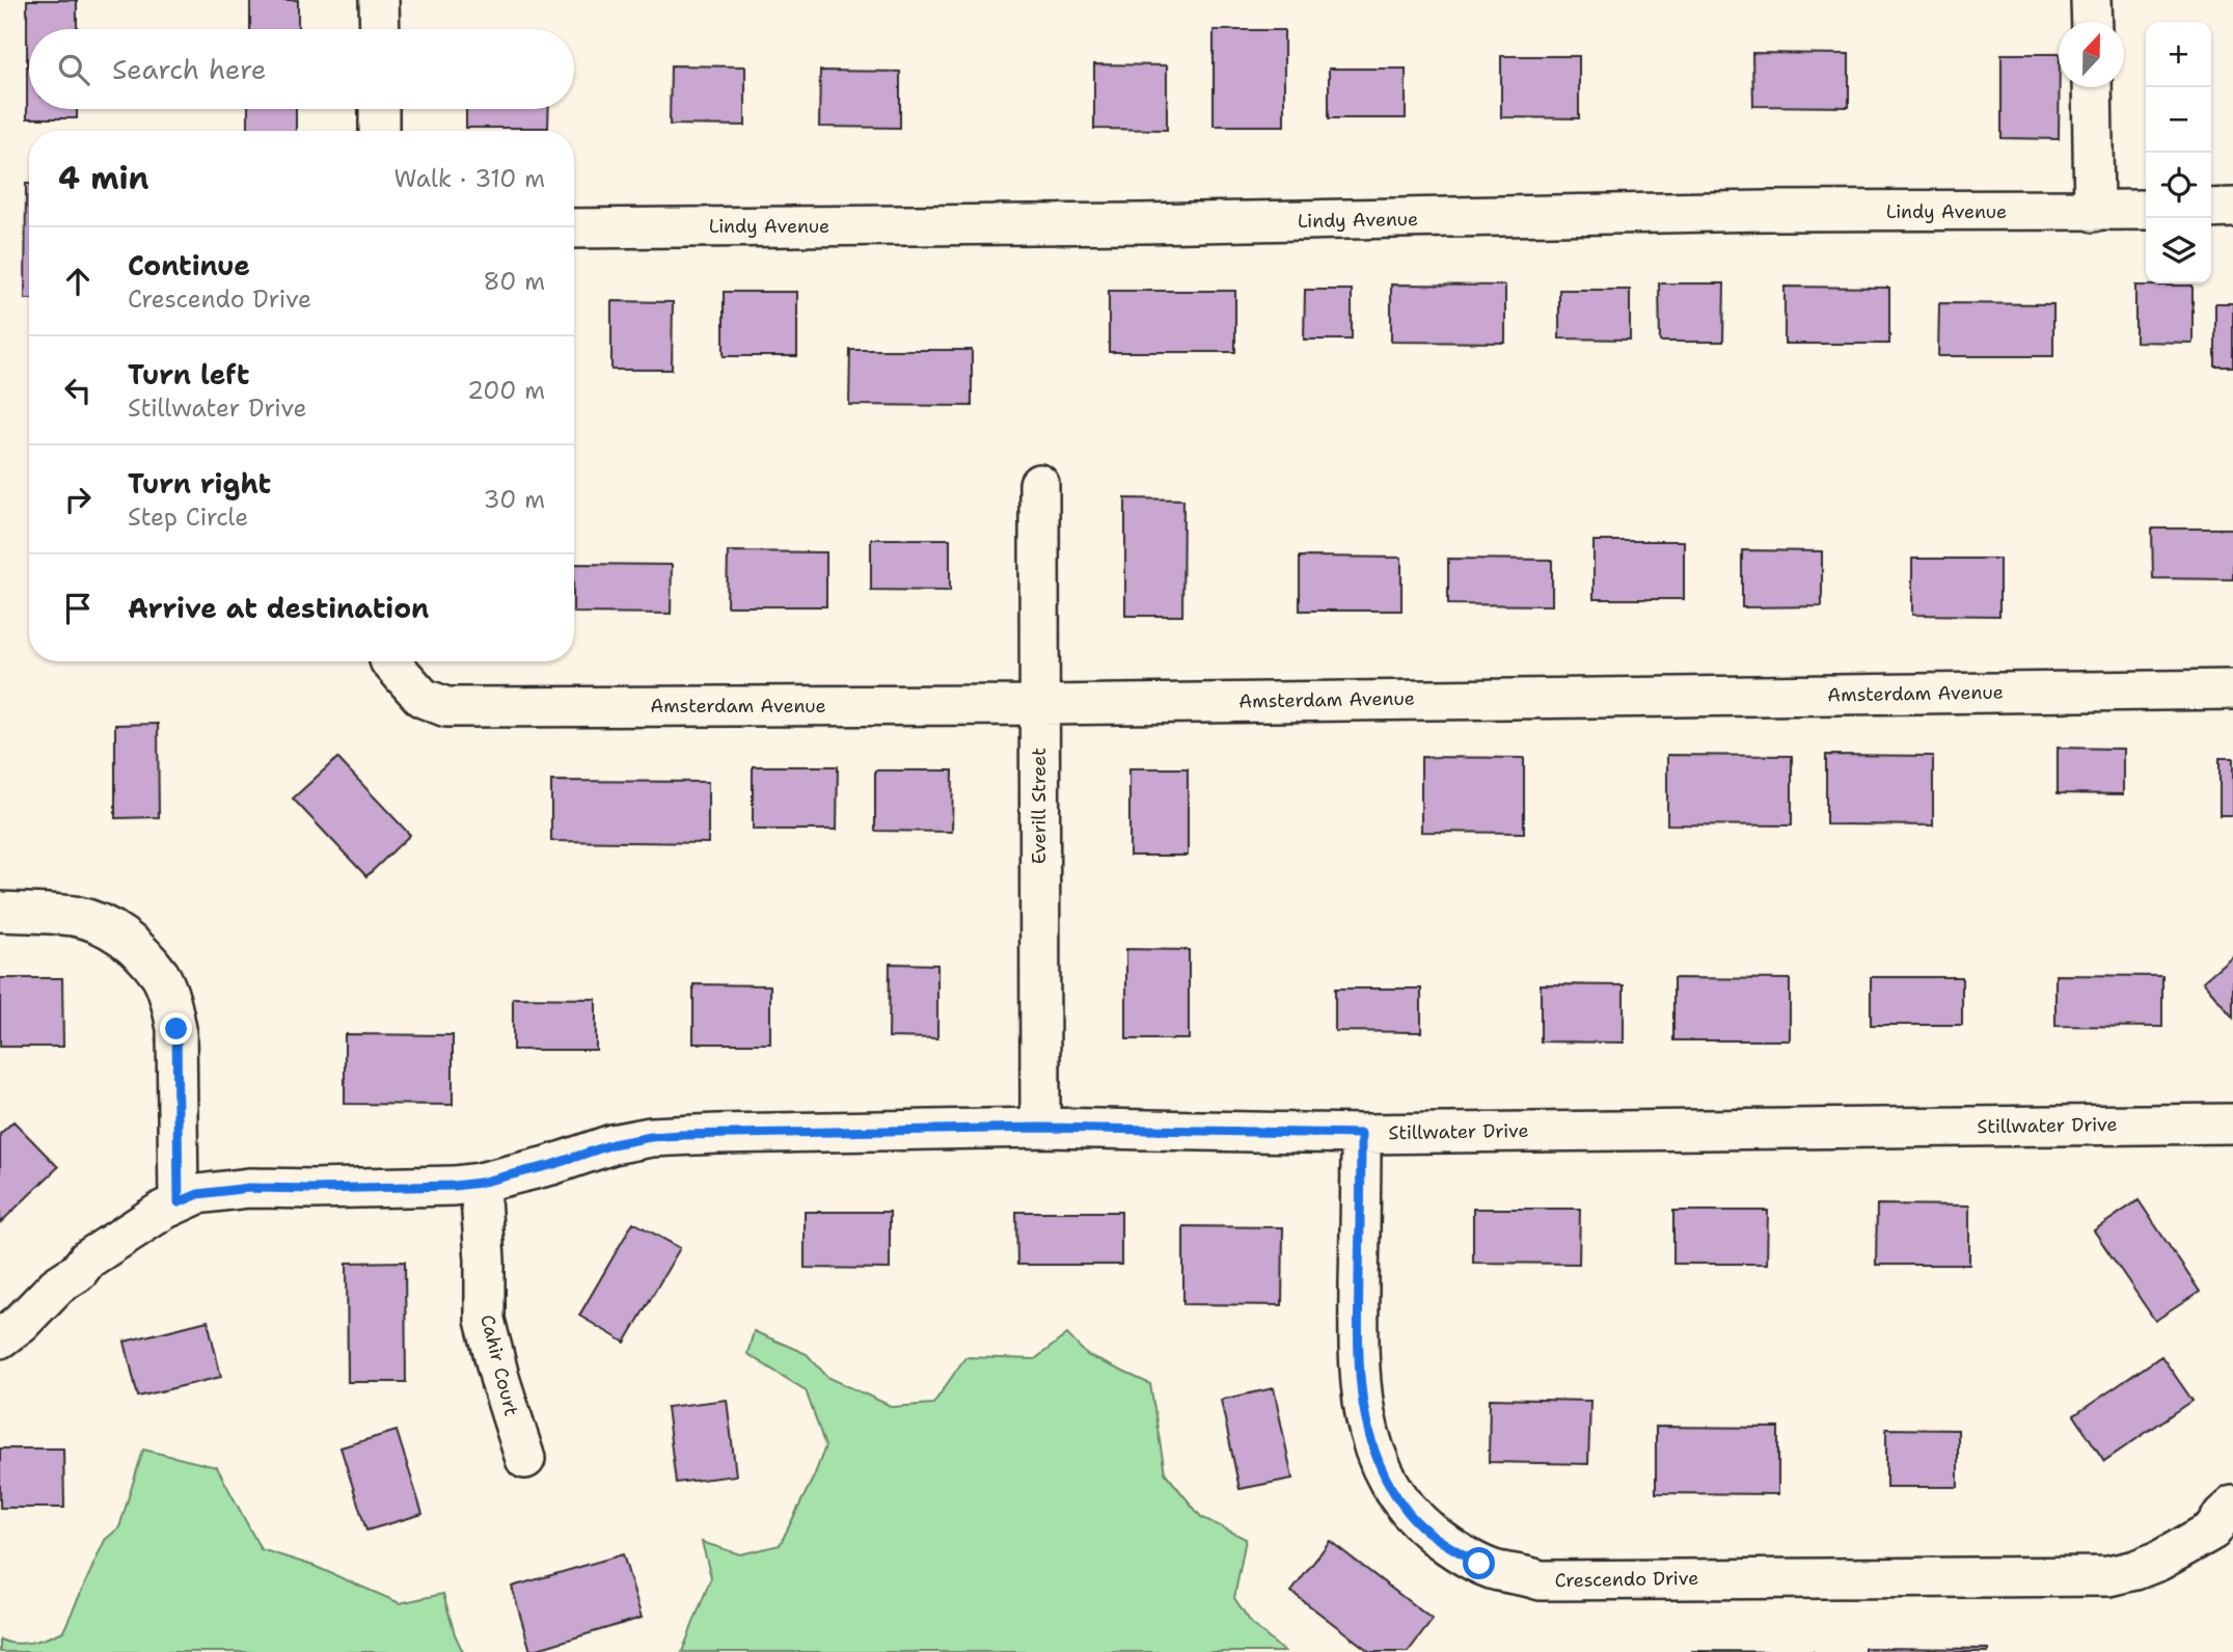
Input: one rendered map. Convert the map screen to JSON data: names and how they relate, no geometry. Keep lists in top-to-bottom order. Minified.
{"streets":{"street":["Lindy Avenue","Amsterdam Avenue","Everill Street","Stillwater Drive","Cahir Court","Crescendo Drive"]},"crossings":[["Amsterdam Avenue","Everill Street"],["Everill Street","Stillwater Drive"],["Stillwater Drive","Cahir Court"],["Stillwater Drive","Crescendo Drive"]],"north":"top","page":{"map_buttons":["+","−"],"search":"Search here","heading":["4 min","Walk · 310 m"],"list":[["Continue","Crescendo Drive","80 m"],["Turn left","Stillwater Drive","200 m"],["Turn right","Step Circle","30 m"],"Arrive at destination"]}}
